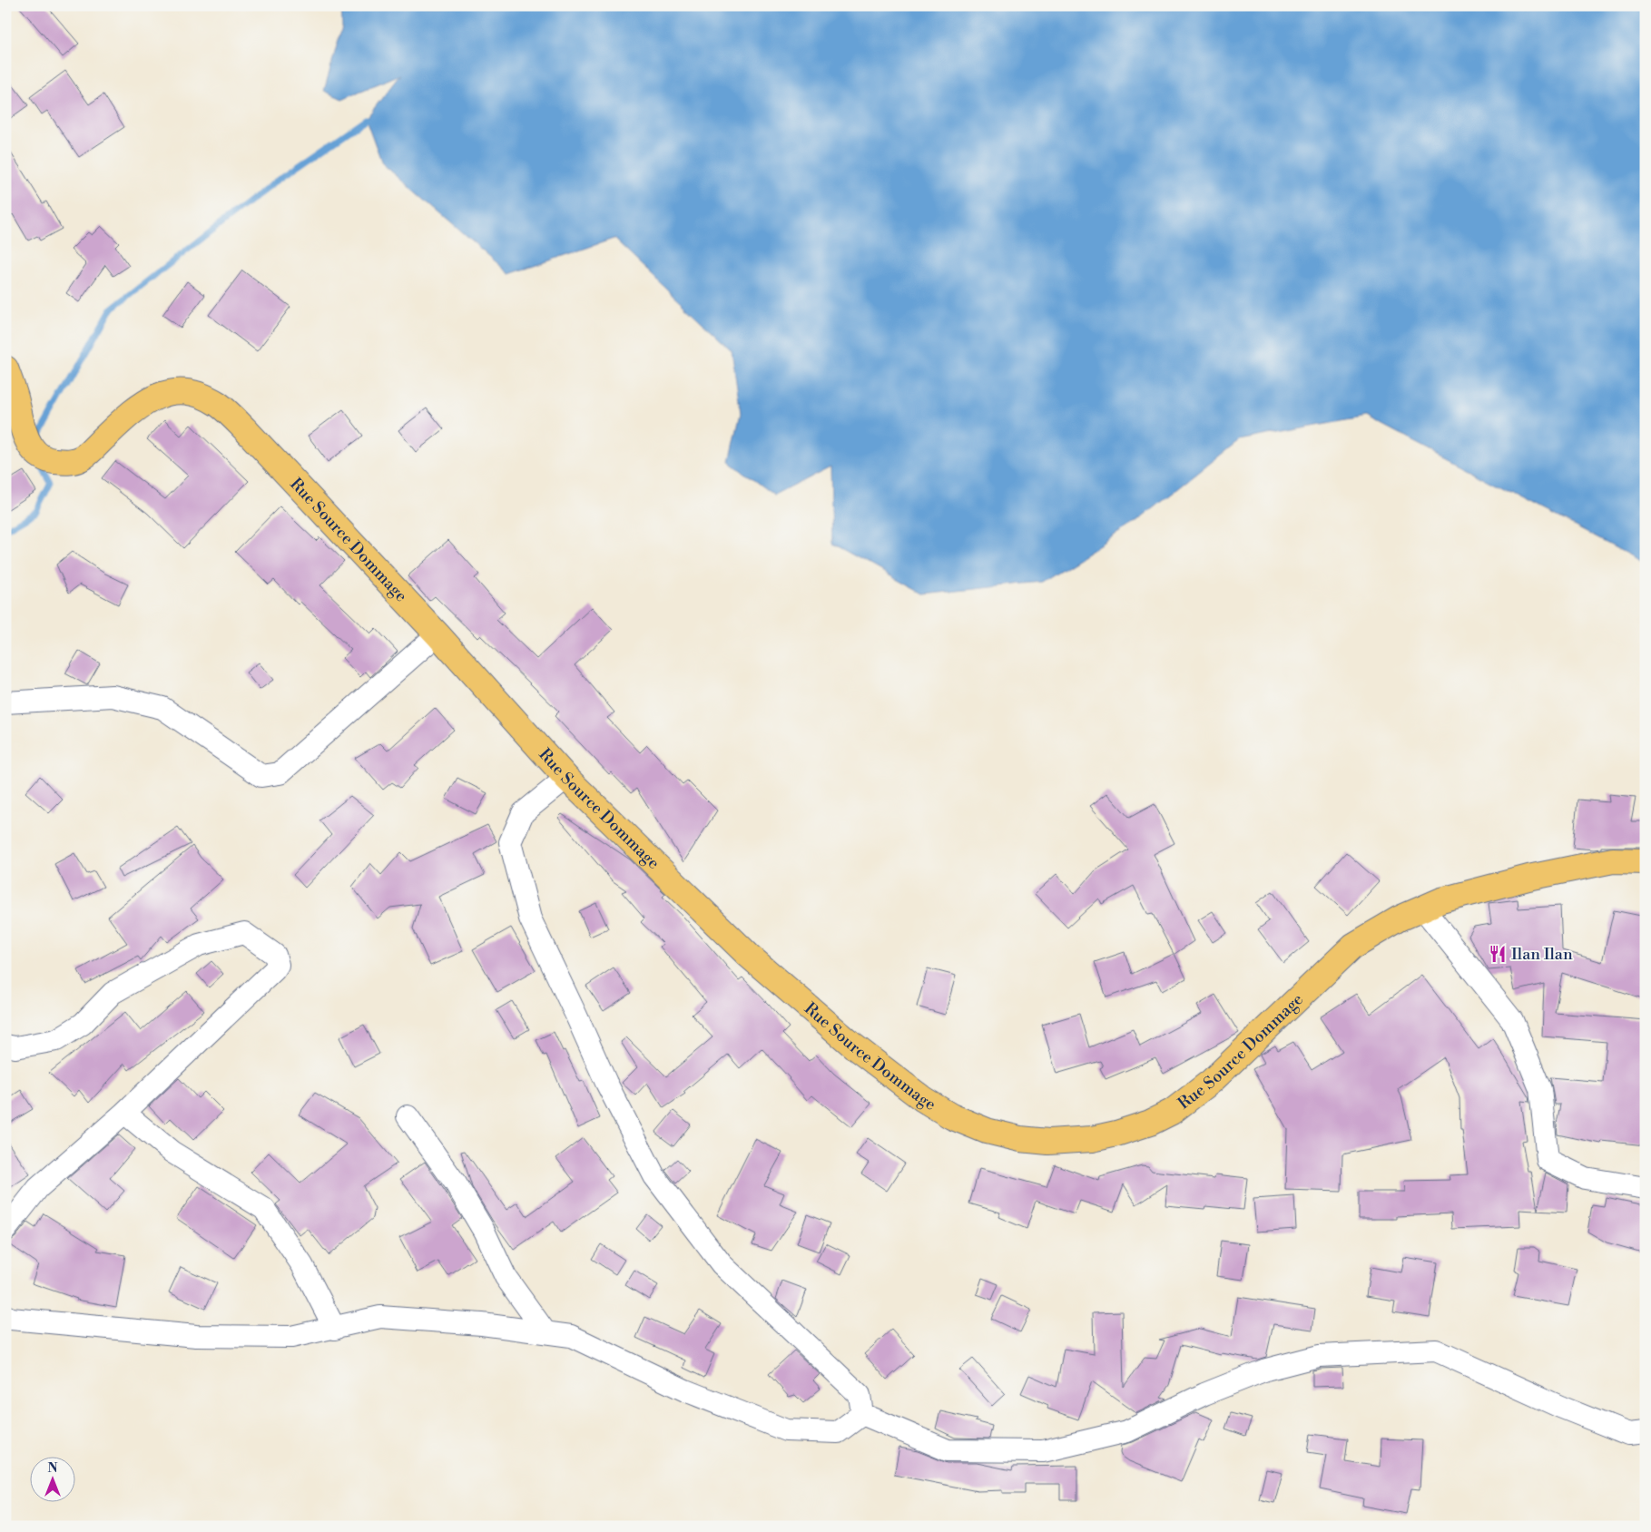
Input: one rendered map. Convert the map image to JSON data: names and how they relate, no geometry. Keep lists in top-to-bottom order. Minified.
{"streets":{"main road":["Rue Source Dommage"]},"places":{"restaurant":["Ilan Ilan"]},"north":"top"}
